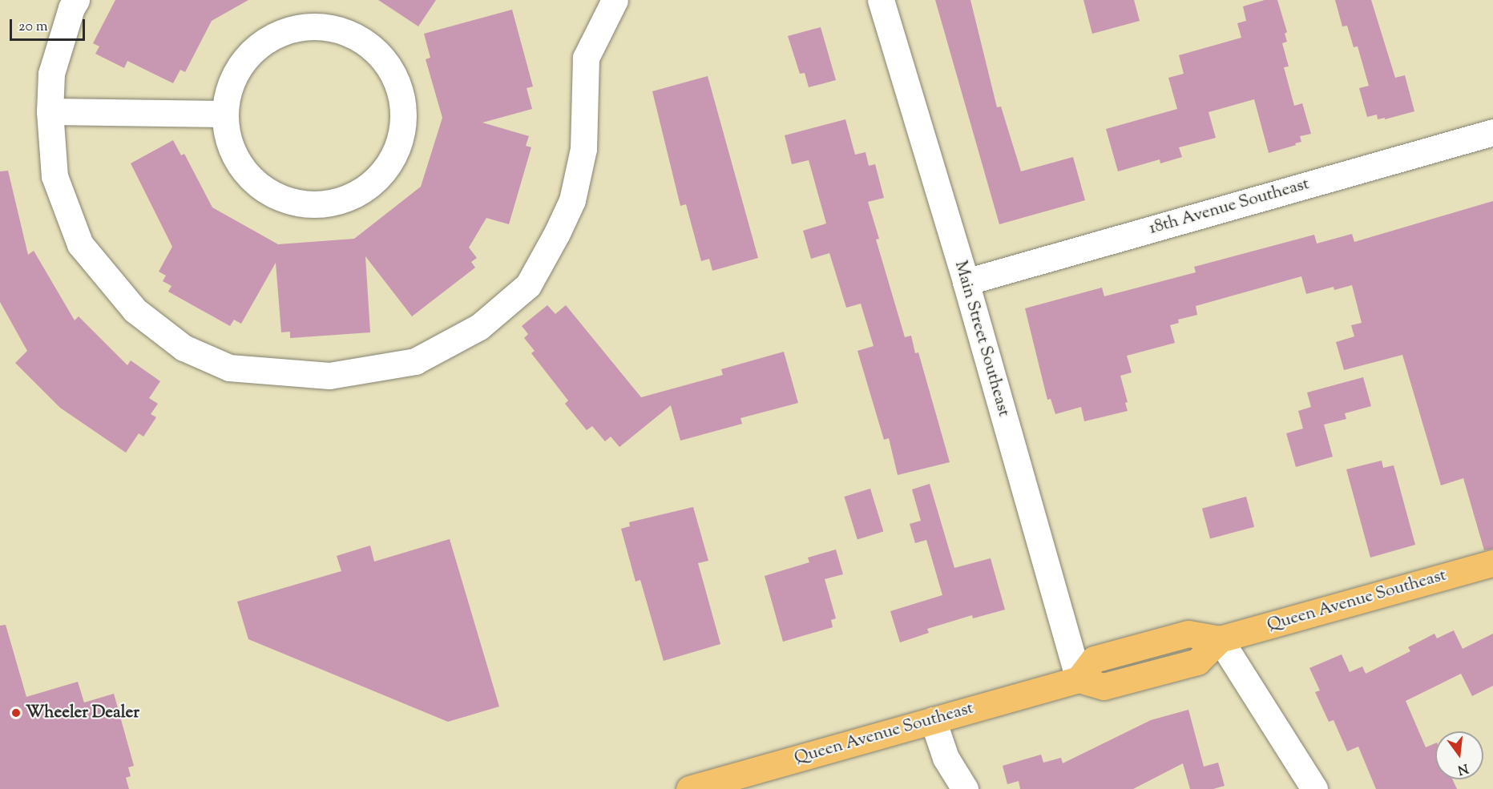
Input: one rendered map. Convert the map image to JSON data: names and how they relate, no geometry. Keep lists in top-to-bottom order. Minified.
{"streets":{"main road":["Queen Avenue Southeast"],"street":["18th Avenue Southeast","Main Street Southeast"]},"crossings":[["18th Avenue Southeast","Main Street Southeast"],["Main Street Southeast","Queen Avenue Southeast"]],"places":["Wheeler Dealer"],"scale_bar":"20 m","north":"bottom"}
